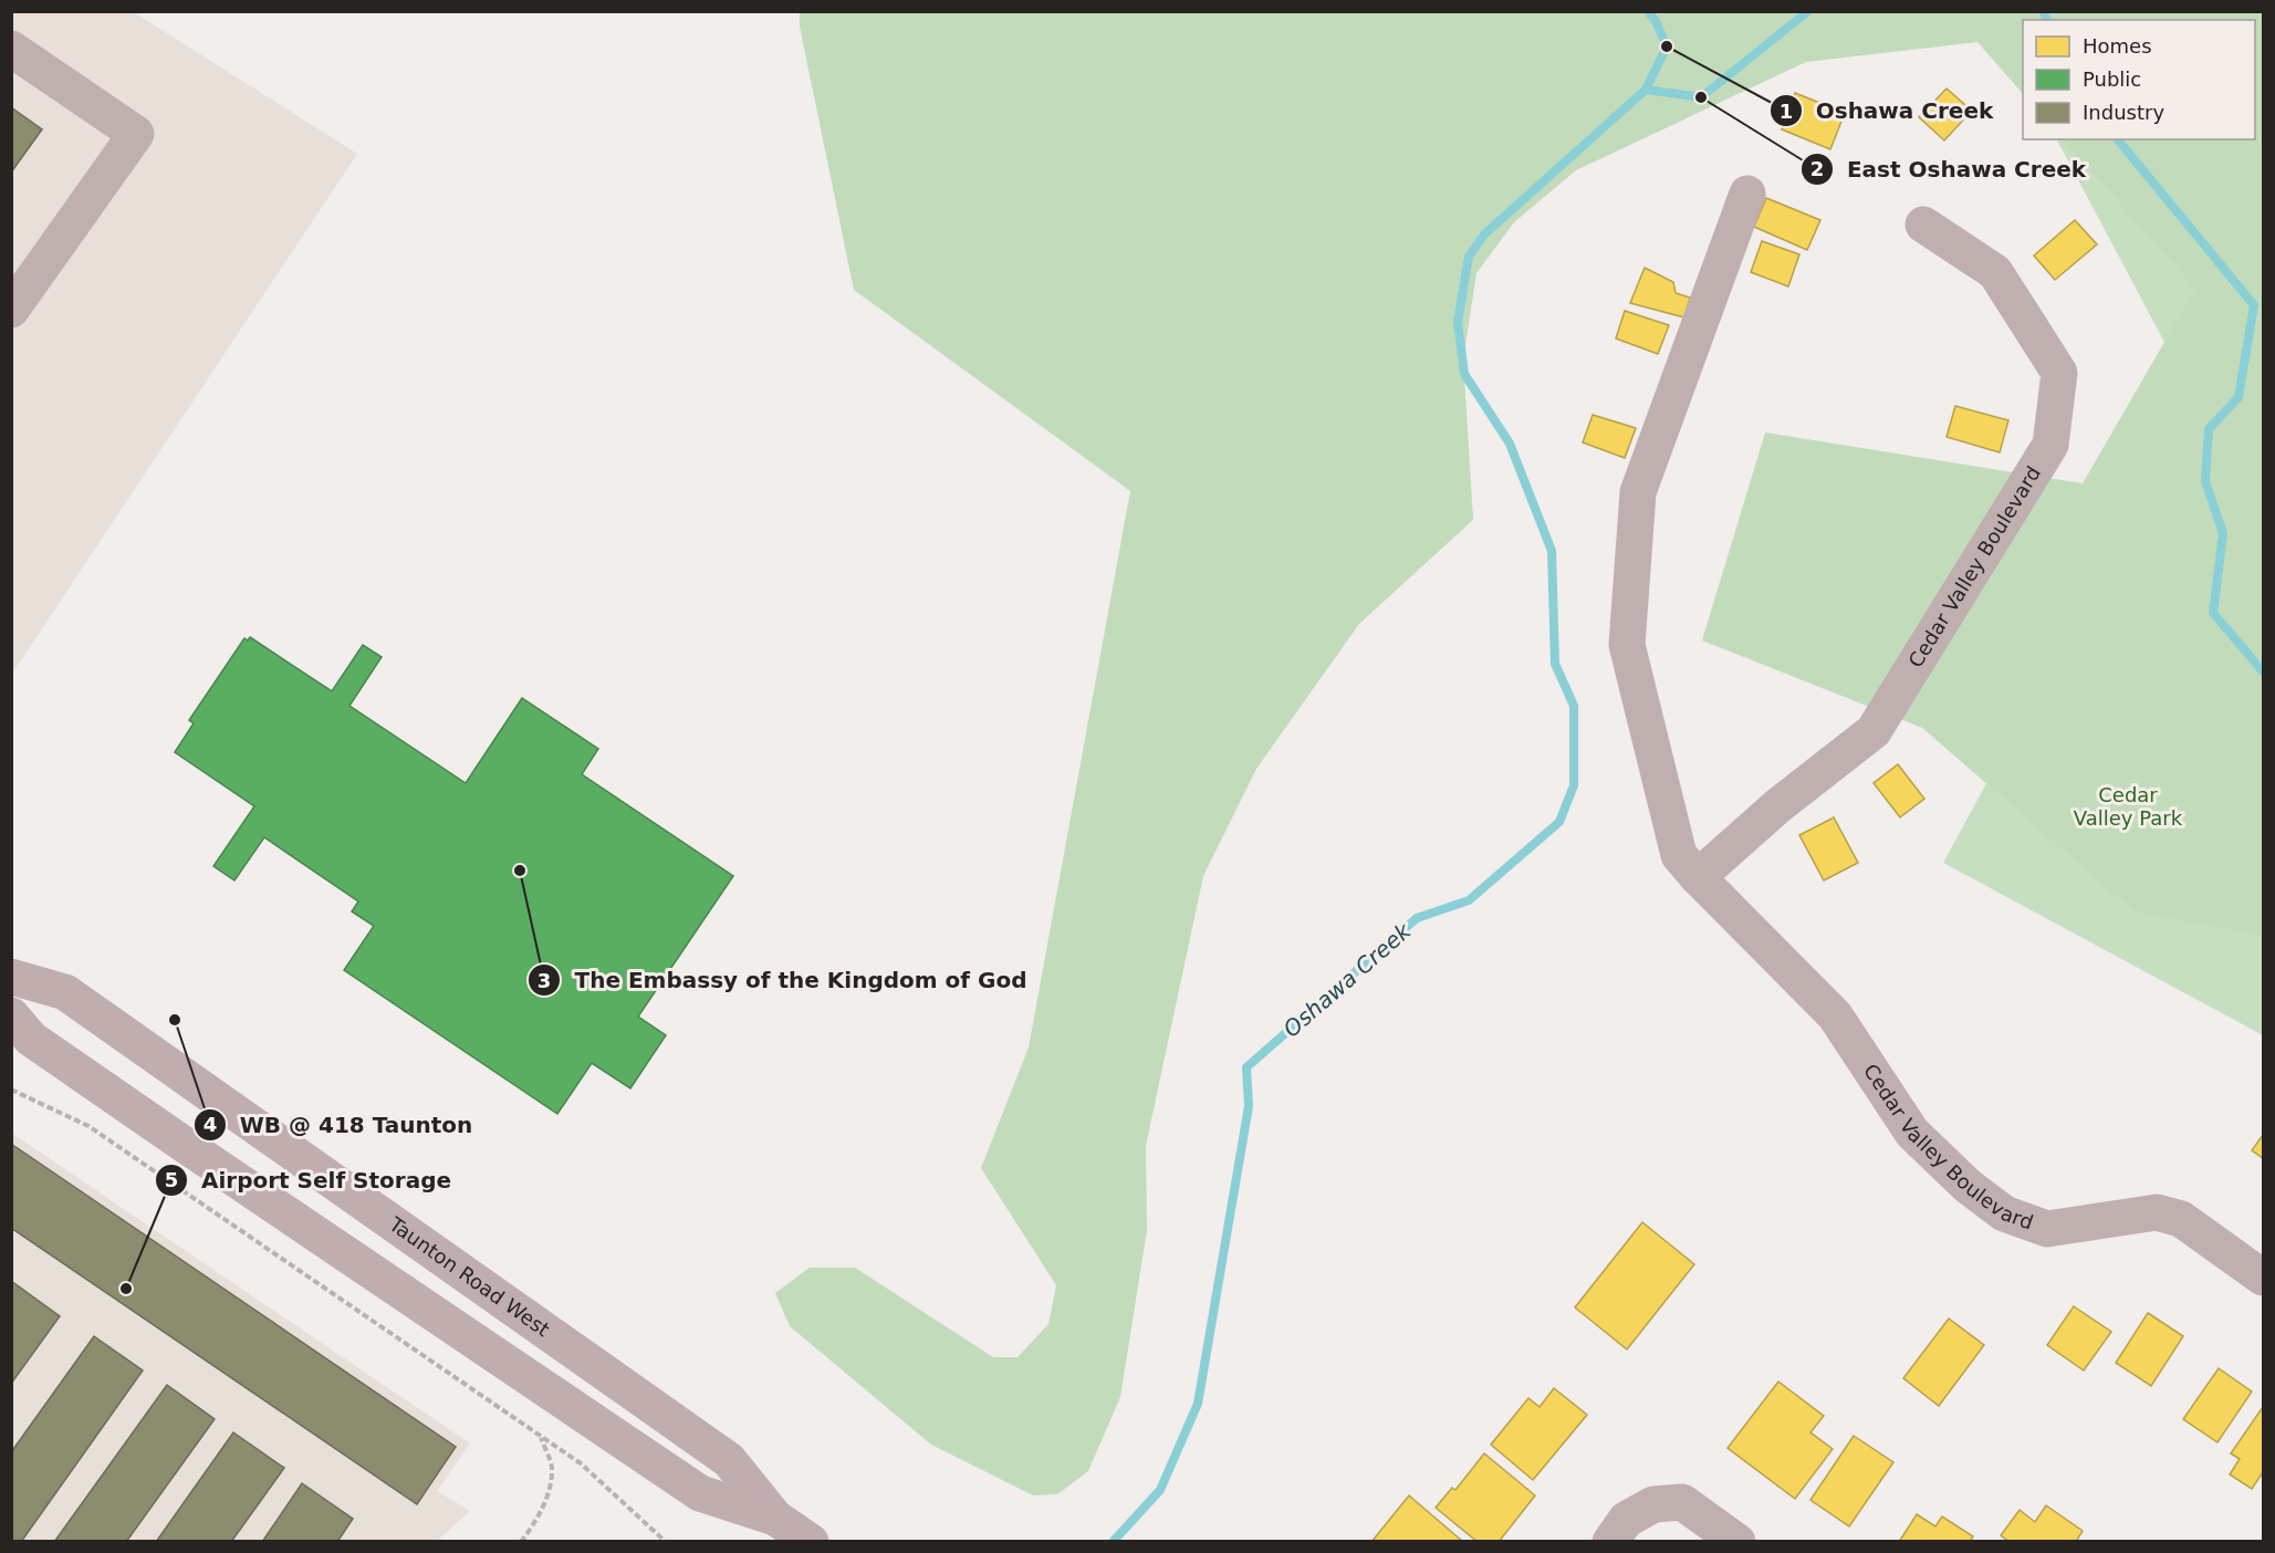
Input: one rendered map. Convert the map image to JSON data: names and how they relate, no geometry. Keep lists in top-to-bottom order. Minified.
{"streets":{"main road":["Taunton Road West"],"street":["Cedar Valley Boulevard"]},"water":["Oshawa Creek"],"parks":["Cedar Valley Park"],"places":["Oshawa Creek","East Oshawa Creek","The Embassy of the Kingdom of God","WB @ 418 Taunton","Airport Self Storage"],"legend":["Homes","Public","Industry"]}
